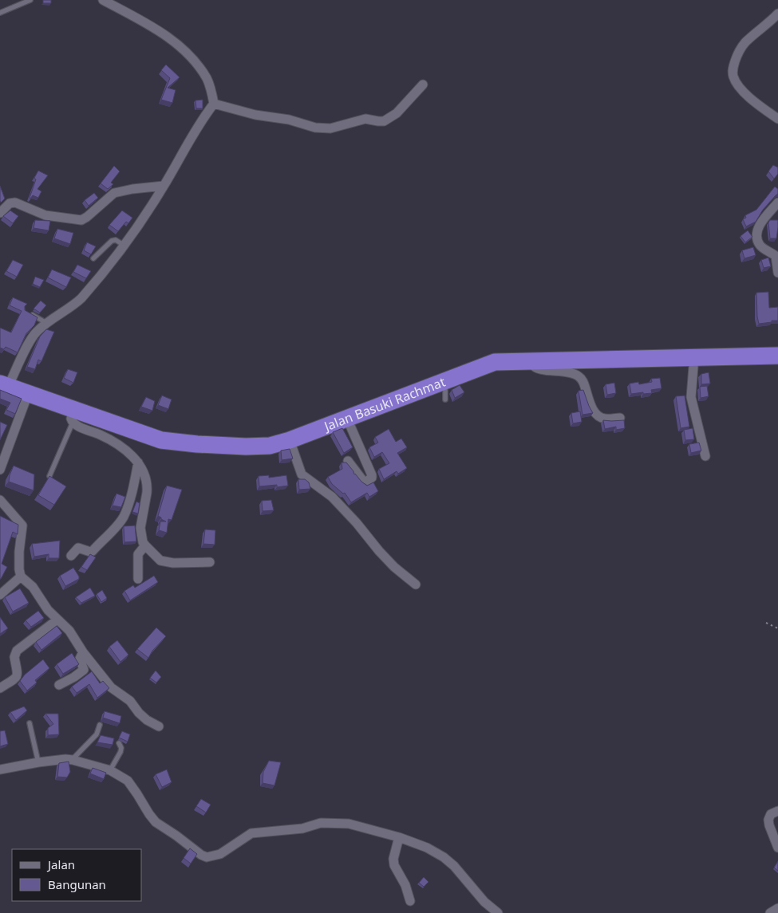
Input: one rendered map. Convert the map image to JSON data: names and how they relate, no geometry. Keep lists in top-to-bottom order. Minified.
{"streets":{"highway":["Jalan Basuki Rachmat"]},"legend":["Jalan","Bangunan"]}
